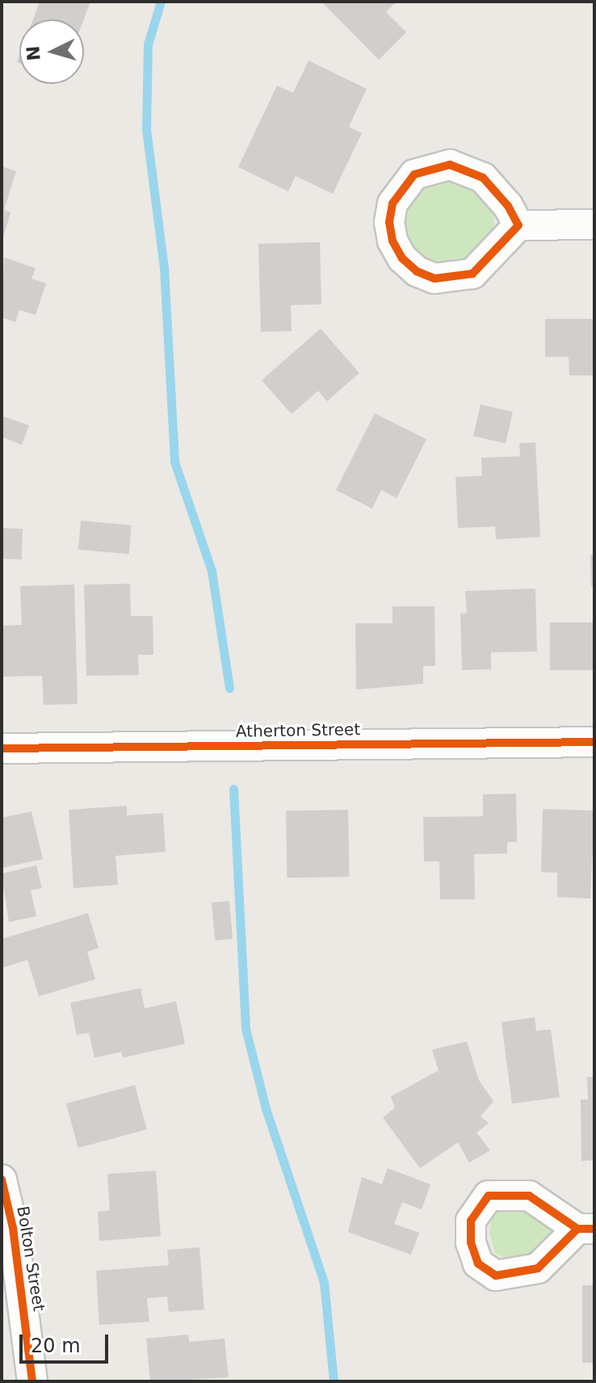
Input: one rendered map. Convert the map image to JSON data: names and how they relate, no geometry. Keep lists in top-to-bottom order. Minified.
{"streets":{"street":["Atherton Street","Bolton Street"]},"scale_bar":"20 m","north":"left"}
